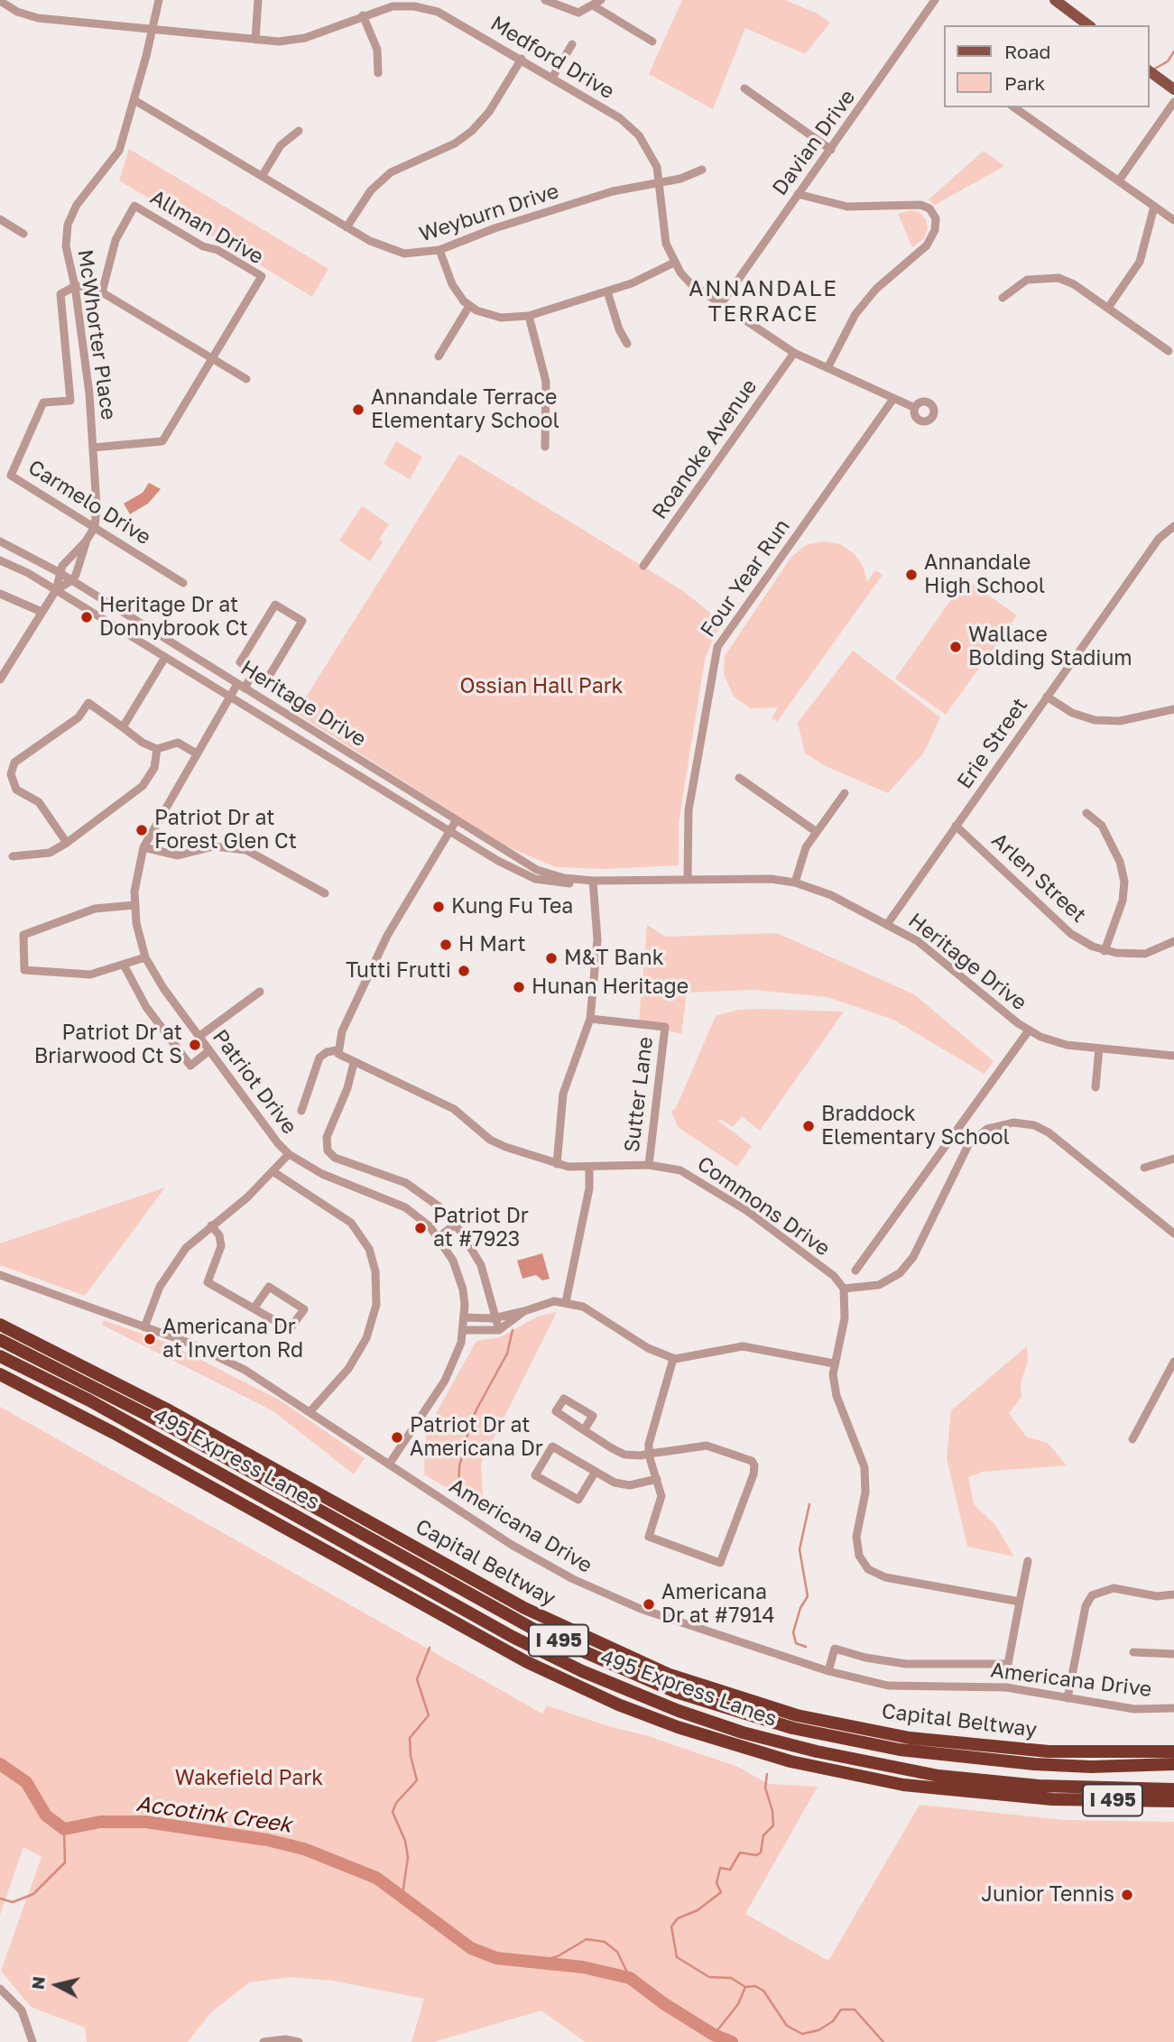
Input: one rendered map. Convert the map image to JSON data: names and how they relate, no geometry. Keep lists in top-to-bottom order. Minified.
{"streets":{"highway":["495 Express Lanes","Capital Beltway","I 495"],"street":["Medford Drive","Davian Drive","Weyburn Drive","Allman Drive","McWhorter Place","Roanoke Avenue","Carmelo Drive","Four Year Run","Heritage Drive","Erie Street","Arlen Street","Patriot Drive","Sutter Lane","Commons Drive","Americana Drive"]},"crossings":[["Medford Drive","Davian Drive"],["Medford Drive","Weyburn Drive"],["Medford Drive","McWhorter Place"],["Medford Drive","Roanoke Avenue"],["Medford Drive","Four Year Run"],["Weyburn Drive","McWhorter Place"],["Allman Drive","McWhorter Place"],["McWhorter Place","Carmelo Drive"],["Four Year Run","Heritage Drive"],["Heritage Drive","Erie Street"],["Heritage Drive","Patriot Drive"],["Erie Street","Arlen Street"],["Patriot Drive","Commons Drive"],["Patriot Drive","Americana Drive"],["Sutter Lane","Commons Drive"],["495 Express Lanes","I 495"]],"districts":["ANNANDALE TERRACE"],"water":["Accotink Creek"],"parks":["Ossian Hall Park","Wakefield Park"],"places":["Annandale Terrace Elementary School","Annandale High School","Heritage Dr at Donnybrook Ct","Wallace Bolding Stadium","Patriot Dr at Forest Glen Ct","Kung Fu Tea","H Mart","M&T Bank","Tutti Frutti","Hunan Heritage","Patriot Dr at Briarwood Ct S","Braddock Elementary School","Patriot Dr at #7923","Americana Dr at Inverton Rd","Patriot Dr at Americana Dr","Americana Dr at #7914","Junior Tennis"],"legend":["Road","Park"],"north":"left"}
